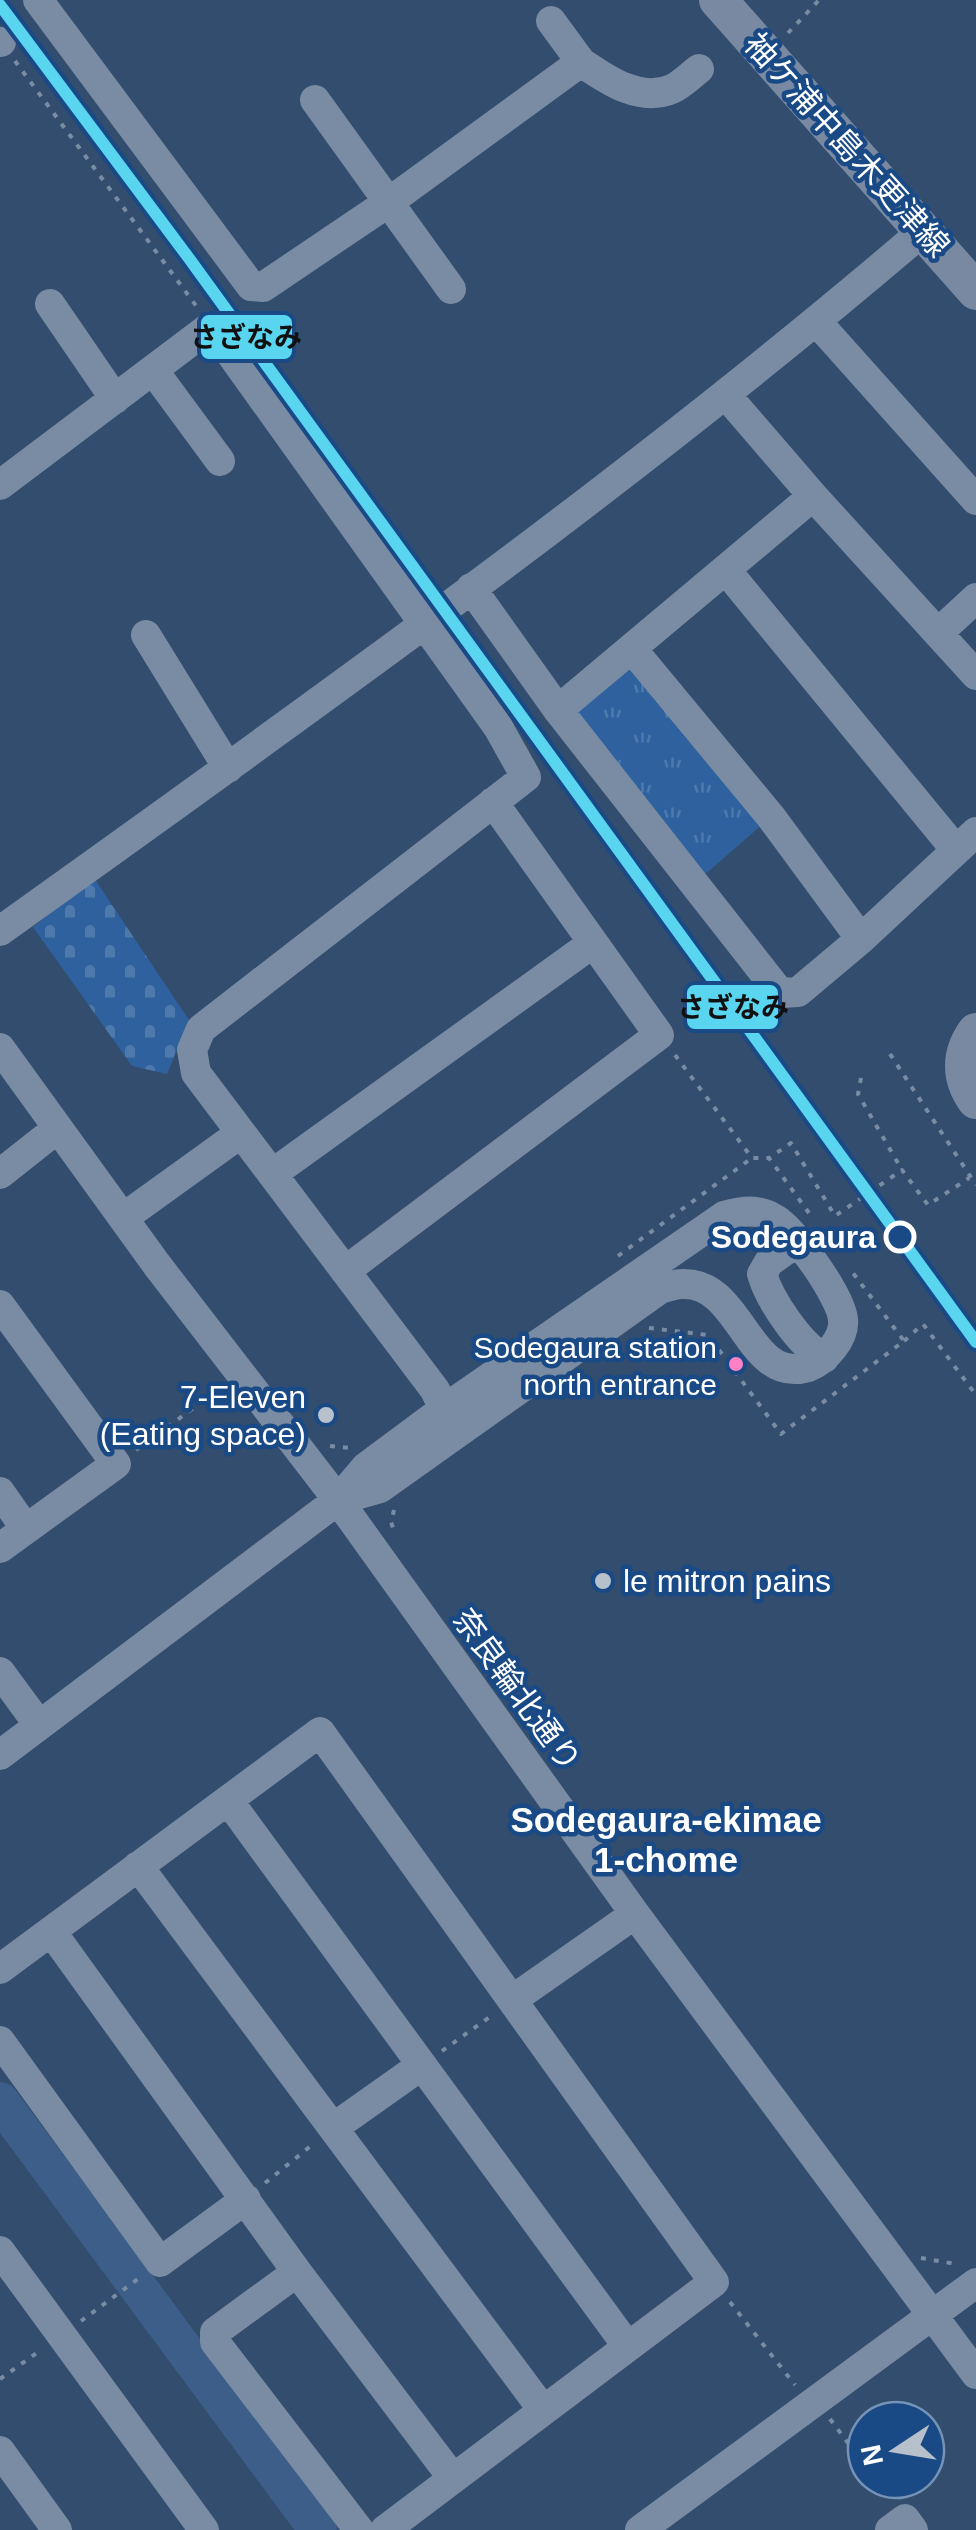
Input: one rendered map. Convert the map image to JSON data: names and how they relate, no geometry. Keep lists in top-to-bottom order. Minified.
{"streets":{"main road":["袖ケ浦中島木更津線"],"street":["奈良輪北通り"]},"districts":["Sodegaura-ekimae 1-chome"],"places":["Sodegaura","Sodegaura station north entrance","7-Eleven (Eating space)","le mitron pains"],"lines":["transit line さざなみ"],"north":"left"}
